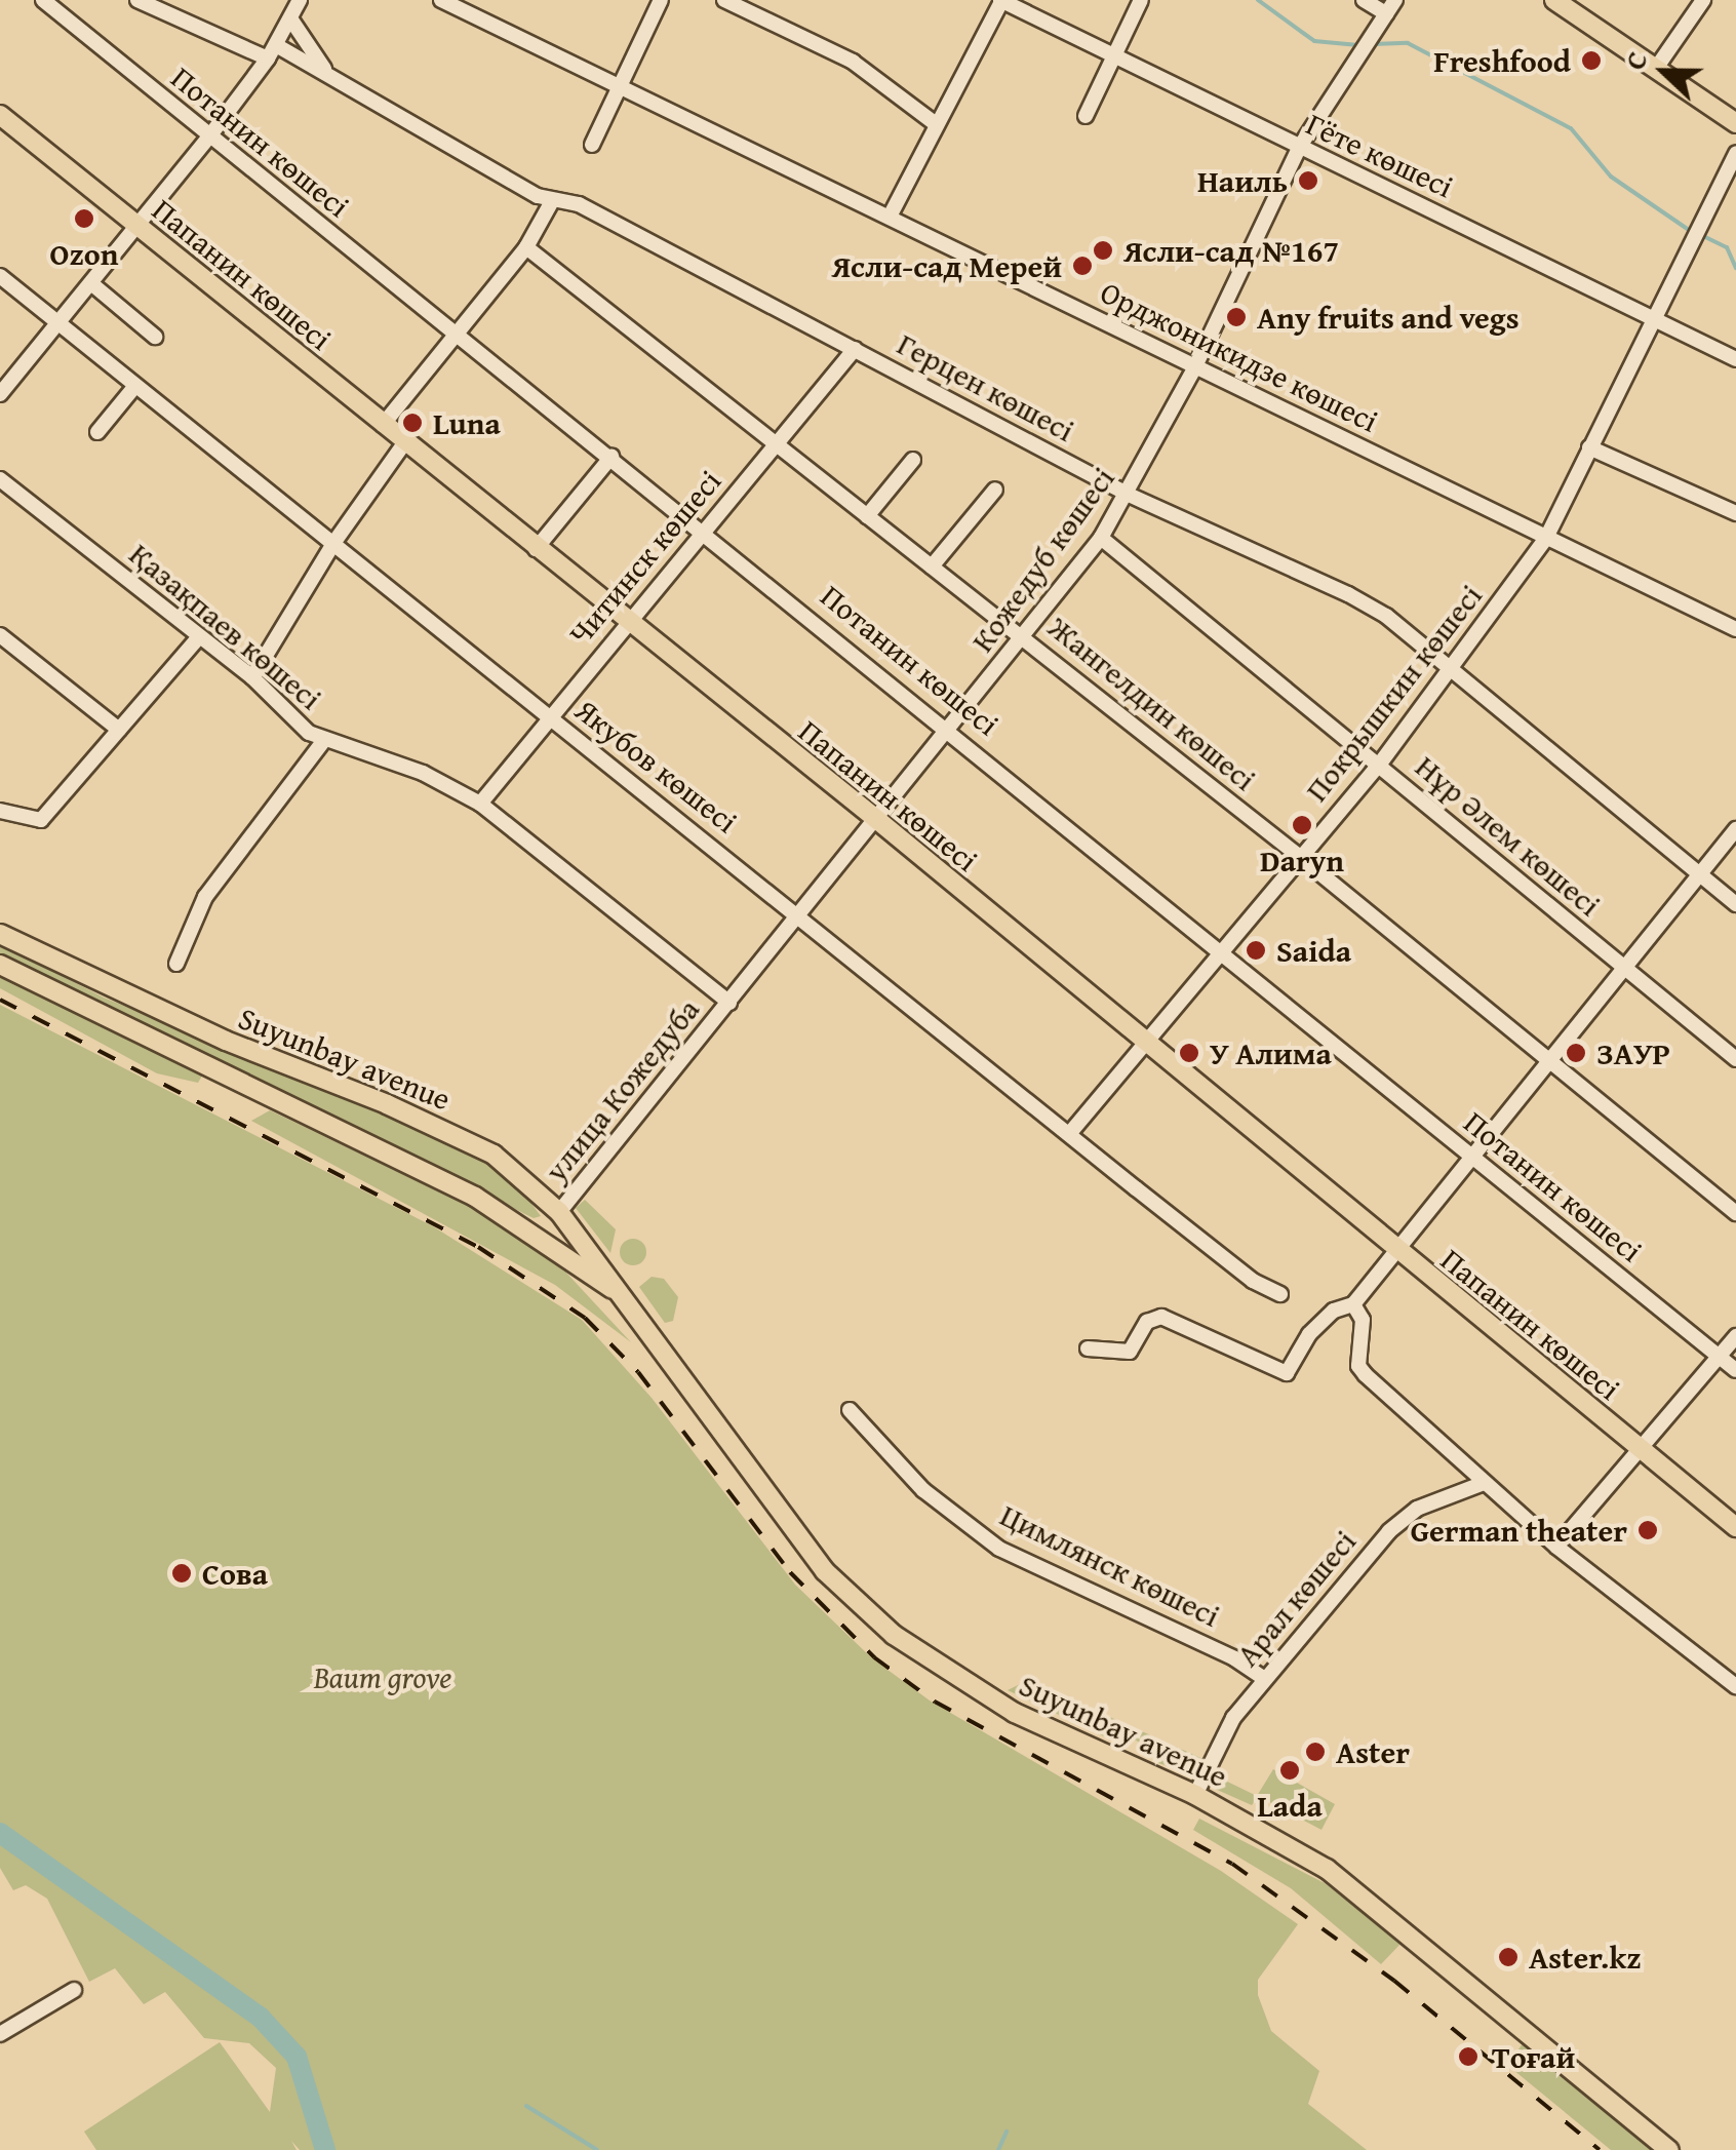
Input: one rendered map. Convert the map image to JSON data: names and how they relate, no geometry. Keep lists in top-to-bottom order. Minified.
{"streets":{"main road":["Папанин көшесі","Suyunbay avenue"],"street":["Потанин көшесі","Гёте көшесі","Орджоникидзе көшесі","Герцен көшесі","Читинск көшесі","Кожедуб көшесі","Қазақпаев көшесі","Покрышкин көшесі","Жангелдин көшесі","Якубов көшесі","Нұр Әлем көшесі","улица Кожедуба","Цимлянск көшесі","Арал көшесі"]},"crossings":[["Потанин көшесі","Читинск көшесі"],["Потанин көшесі","Кожедуб көшесі"],["Потанин көшесі","Покрышкин көшесі"],["Гёте көшесі","Кожедуб көшесі"],["Гёте көшесі","Покрышкин көшесі"],["Папанин көшесі","Читинск көшесі"],["Папанин көшесі","Кожедуб көшесі"],["Папанин көшесі","Покрышкин көшесі"],["Орджоникидзе көшесі","Кожедуб көшесі"],["Орджоникидзе көшесі","Покрышкин көшесі"],["Герцен көшесі","Читинск көшесі"],["Герцен көшесі","Кожедуб көшесі"],["Герцен көшесі","Покрышкин көшесі"],["Читинск көшесі","Қазақпаев көшесі"],["Читинск көшесі","Жангелдин көшесі"],["Читинск көшесі","Якубов көшесі"],["Кожедуб көшесі","Қазақпаев көшесі"],["Кожедуб көшесі","Жангелдин көшесі"],["Кожедуб көшесі","Якубов көшесі"],["Кожедуб көшесі","Нұр Әлем көшесі"],["Кожедуб көшесі","улица Кожедуба"],["Қазақпаев көшесі","улица Кожедуба"],["Покрышкин көшесі","Жангелдин көшесі"],["Покрышкин көшесі","Якубов көшесі"],["Покрышкин көшесі","Нұр Әлем көшесі"],["Suyunbay avenue","улица Кожедуба"],["Suyunbay avenue","Арал көшесі"],["Цимлянск көшесі","Арал көшесі"]],"parks":["Baum grove"],"places":["Freshfood","Наиль","Ozon","Ясли-сад №167","Ясли-сад Мерей","Any fruits and vegs","Luna","Daryn","Saida","У Алима","ЗАУР","German theater","Сова","Aster","Lada","Aster.kz","Тоғай"],"north":"left"}
